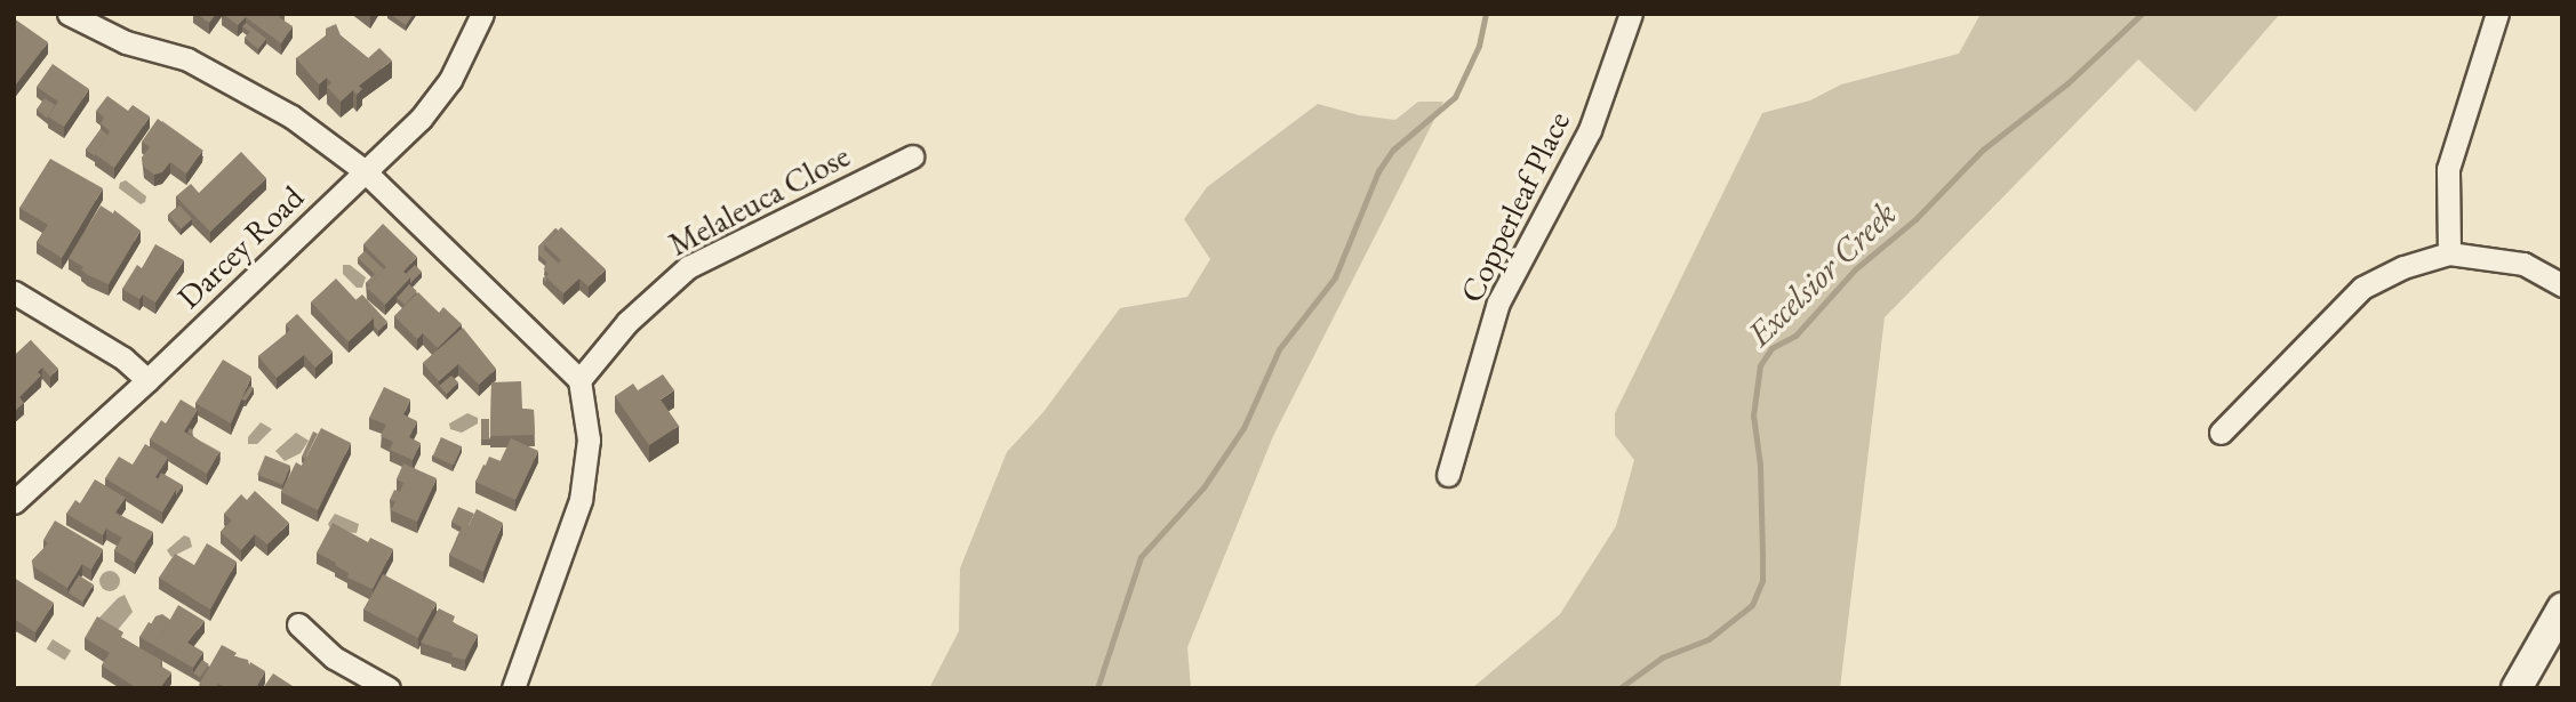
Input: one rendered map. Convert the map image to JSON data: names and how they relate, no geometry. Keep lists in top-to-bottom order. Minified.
{"streets":{"street":["Melaleuca Close","Copperleaf Place","Darcey Road"]},"water":["Excelsior Creek"]}
